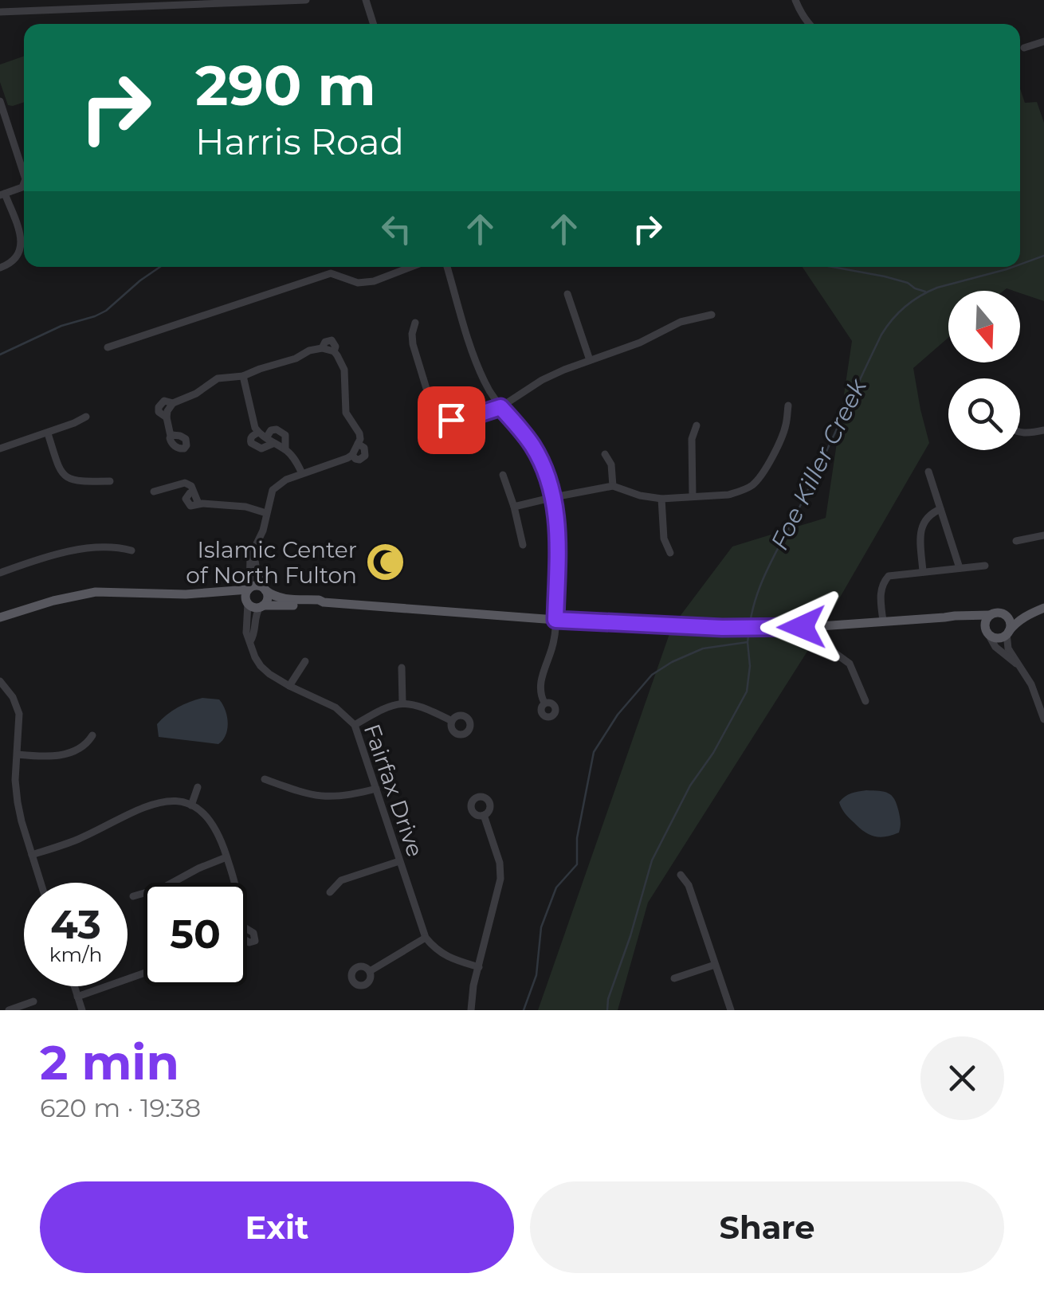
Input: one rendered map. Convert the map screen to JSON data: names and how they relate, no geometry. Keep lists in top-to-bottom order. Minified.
{"streets":{"street":["Fairfax Drive"]},"water":["Foe Killer Creek"],"places":{"mosque":["Islamic Center of North Fulton"]},"north":"bottom","page":{"turn":["290 m","Harris Road"],"speed":"43 km/h","limit":"50","heading":["2 min","620 m · 19:38"],"buttons":["Exit","Share"]}}
